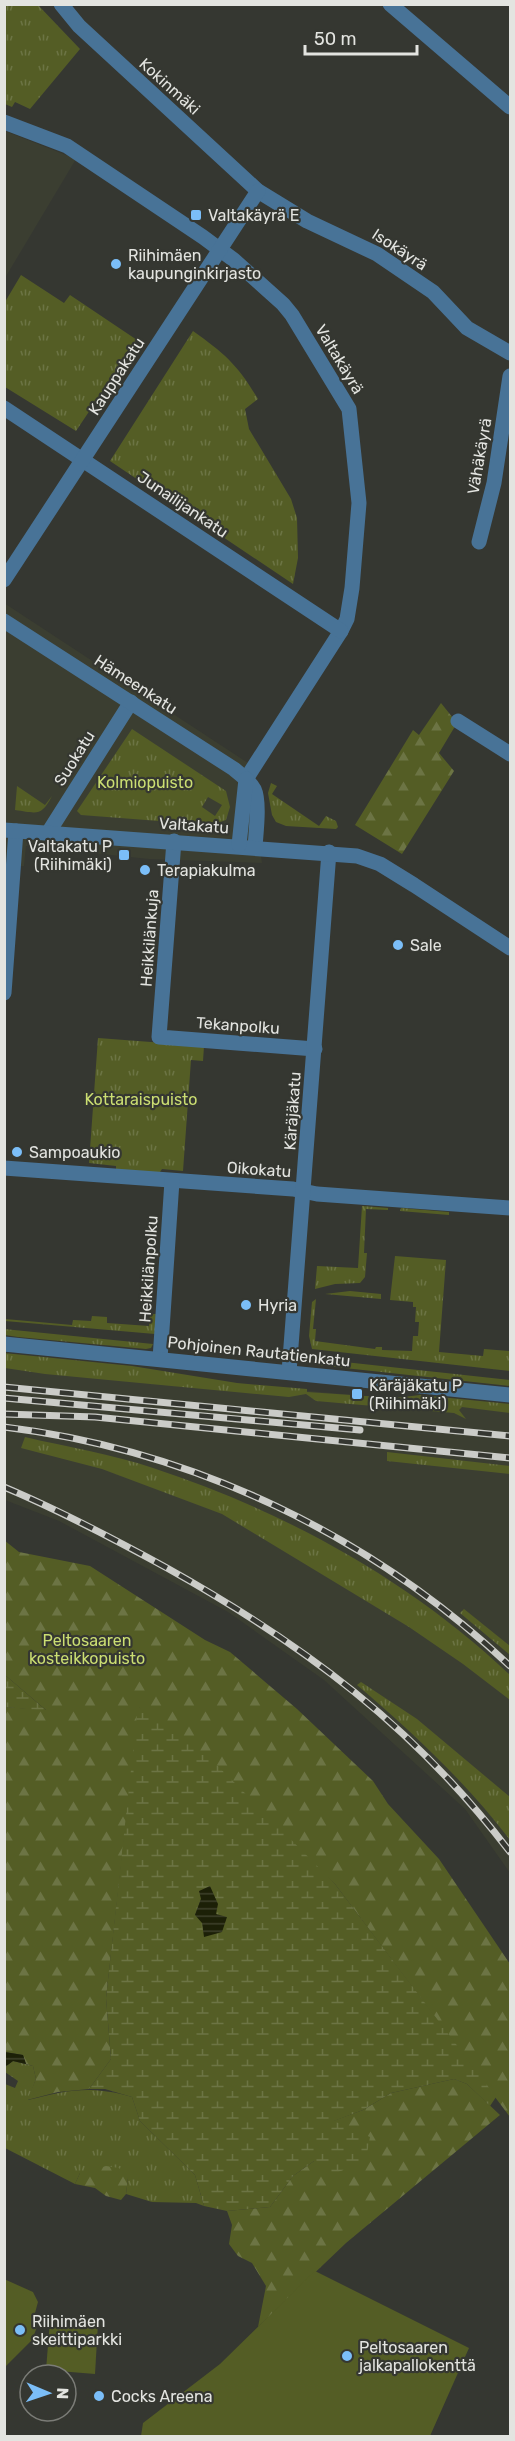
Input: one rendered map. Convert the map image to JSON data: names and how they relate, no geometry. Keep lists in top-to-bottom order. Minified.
{"streets":{"street":["Kokinmäki","Isokäyrä","Valtakäyrä","Kauppakatu","Vähäkäyrä","Junailijankatu","Hämeenkatu","Suokatu","Valtakatu","Heikkilänkuja","Tekanpolku","Käräjäkatu","Oikokatu","Heikkilänpolku","Pohjoinen Rautatienkatu"]},"crossings":[["Kokinmäki","Isokäyrä"],["Kokinmäki","Kauppakatu"],["Isokäyrä","Kauppakatu"],["Valtakäyrä","Kauppakatu"],["Valtakäyrä","Junailijankatu"],["Valtakäyrä","Hämeenkatu"],["Kauppakatu","Junailijankatu"],["Hämeenkatu","Suokatu"],["Suokatu","Valtakatu"],["Valtakatu","Heikkilänkuja"],["Valtakatu","Käräjäkatu"],["Heikkilänkuja","Tekanpolku"],["Tekanpolku","Käräjäkatu"],["Käräjäkatu","Oikokatu"],["Käräjäkatu","Pohjoinen Rautatienkatu"],["Oikokatu","Heikkilänpolku"],["Heikkilänpolku","Pohjoinen Rautatienkatu"]],"parks":["Kolmiopuisto","Kottaraispuisto","Peltosaaren kosteikkopuisto"],"places":{"transit":["Valtakäyrä E","Valtakatu P (Riihimäki)","Käräjäkatu P (Riihimäki)"],"other":["Riihimäen kaupunginkirjasto","Terapiakulma","Sale","Sampoaukio","Hyria","Riihimäen skeittiparkki","Peltosaaren jalkapallokenttä","Cocks Areena"]},"scale_bar":"50 m","north":"right"}
